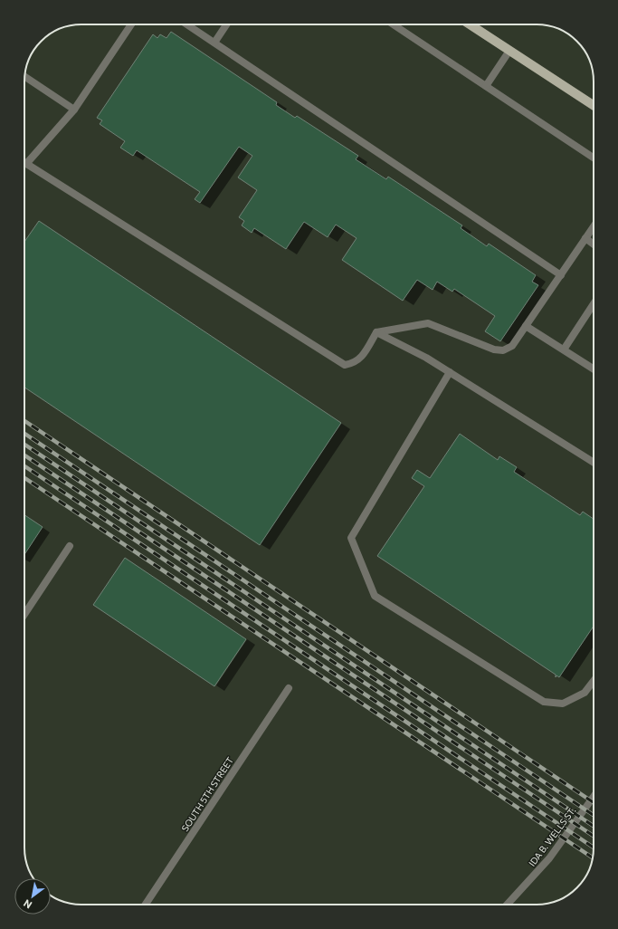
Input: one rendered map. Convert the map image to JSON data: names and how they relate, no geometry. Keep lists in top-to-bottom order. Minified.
{"streets":{"street":["SOUTH 5TH STREET","IDA B. WELLS ST."]},"north":"bottom left"}
